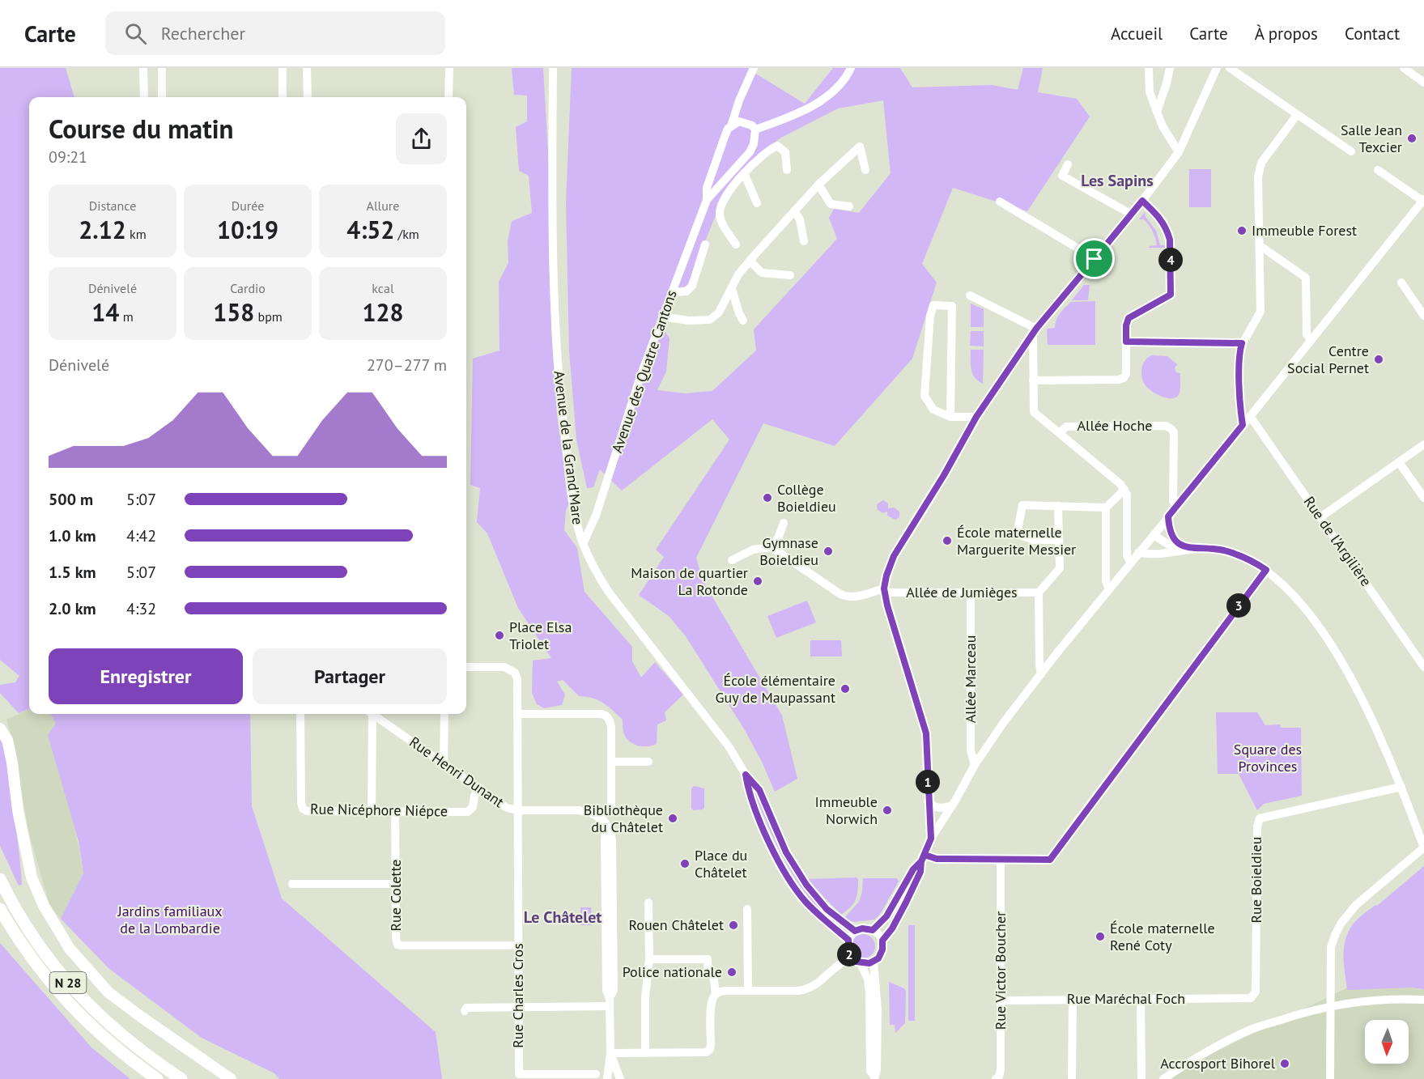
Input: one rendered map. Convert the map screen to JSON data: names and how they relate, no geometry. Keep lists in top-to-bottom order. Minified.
{"streets":{"highway":["N 28"],"street":["Avenue des Quatre Cantons","Allée Hoche","Avenue de la Grand'Mare","Rue de l'Argilière","Allée de Jumièges","Allée Marceau","Rue Henri Dunant","Rue Nicéphore Niépce","Rue Boieldieu","Rue Colette","Rue Victor Boucher","Rue Charles Cros","Rue Maréchal Foch"]},"crossings":[["Avenue des Quatre Cantons","Avenue de la Grand'Mare"],["Allée de Jumièges","Allée Marceau"],["Rue Henri Dunant","Rue Nicéphore Niépce"],["Rue Henri Dunant","Rue Charles Cros"],["Rue Nicéphore Niépce","Rue Colette"],["Rue Boieldieu","Rue Maréchal Foch"],["Rue Colette","Rue Charles Cros"],["Rue Victor Boucher","Rue Maréchal Foch"]],"districts":["Les Sapins","Le Châtelet"],"parks":["Square des Provinces","Jardins familiaux de la Lombardie"],"places":["Salle Jean Texcier","Immeuble Forest","Centre Social Pernet","Collège Boieldieu","École maternelle Marguerite Messier","Gymnase Boieldieu","Maison de quartier La Rotonde","Place Elsa Triolet","École élémentaire Guy de Maupassant","Immeuble Norwich","Bibliothèque du Châtelet","Place du Châtelet","Rouen Châtelet","École maternelle René Coty","Police nationale","Accrosport Bihorel"],"north":"bottom","page":{"header":"Carte","search":"Rechercher","nav":["Accueil","Carte","À propos","Contact"],"heading":["Course du matin","09:21"],"stats":[["Distance","2.12 km"],["Durée","10:19"],["Allure","4:52 /km"],["Dénivelé","14 m"],["Cardio","158 bpm"],["kcal","128"]],"pins":["4","3","1","2"],"chart":["Dénivelé","270–277 m"],"list":[{"name":"500 m","note":"5:07"},{"name":"1.0 km","note":"4:42"},{"name":"1.5 km","note":"5:07"},{"name":"2.0 km","note":"4:32"}],"buttons":["Enregistrer","Partager"]}}
